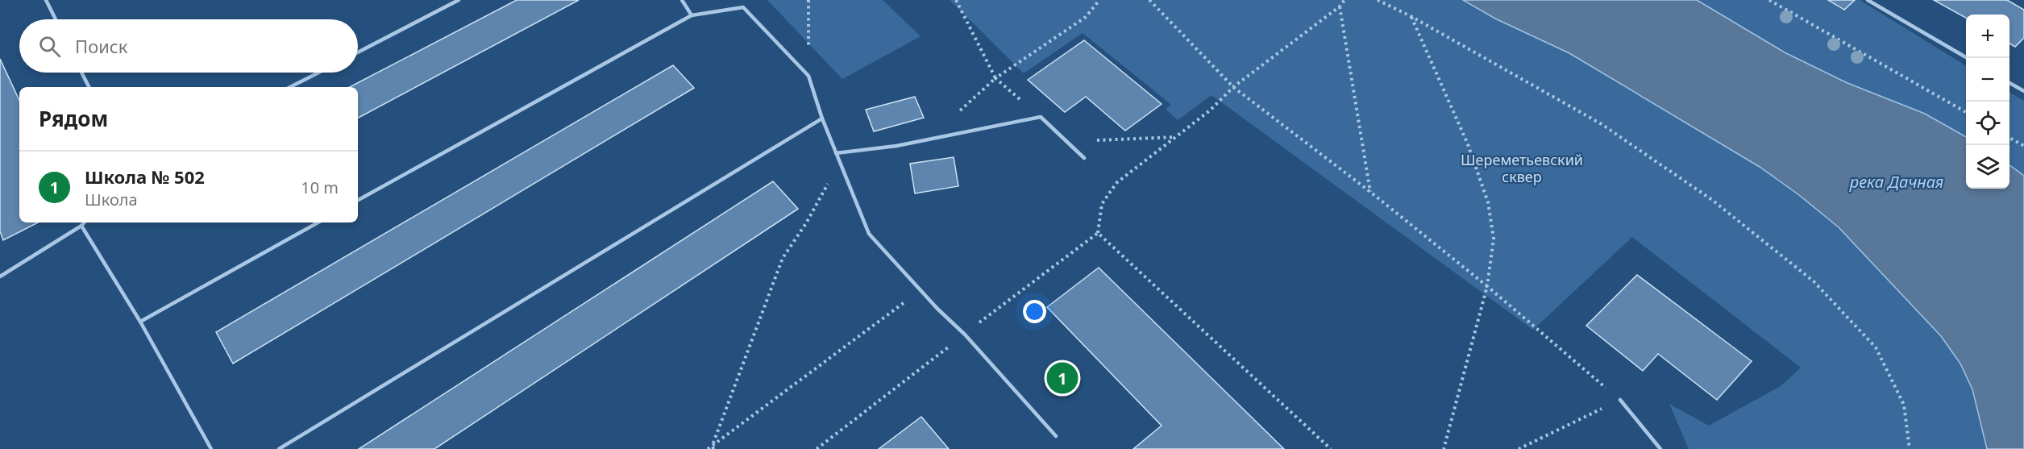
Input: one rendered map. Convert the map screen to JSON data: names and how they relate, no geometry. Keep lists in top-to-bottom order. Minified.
{"water":["река Дачная"],"parks":["Шереметьевский сквер"],"page":{"map_buttons":["+","−"],"search":"Поиск","heading":"Рядом","list":[{"mark":"1","name":"Школа № 502","note":"Школа","value":"10 m"}],"pins":"1"}}
